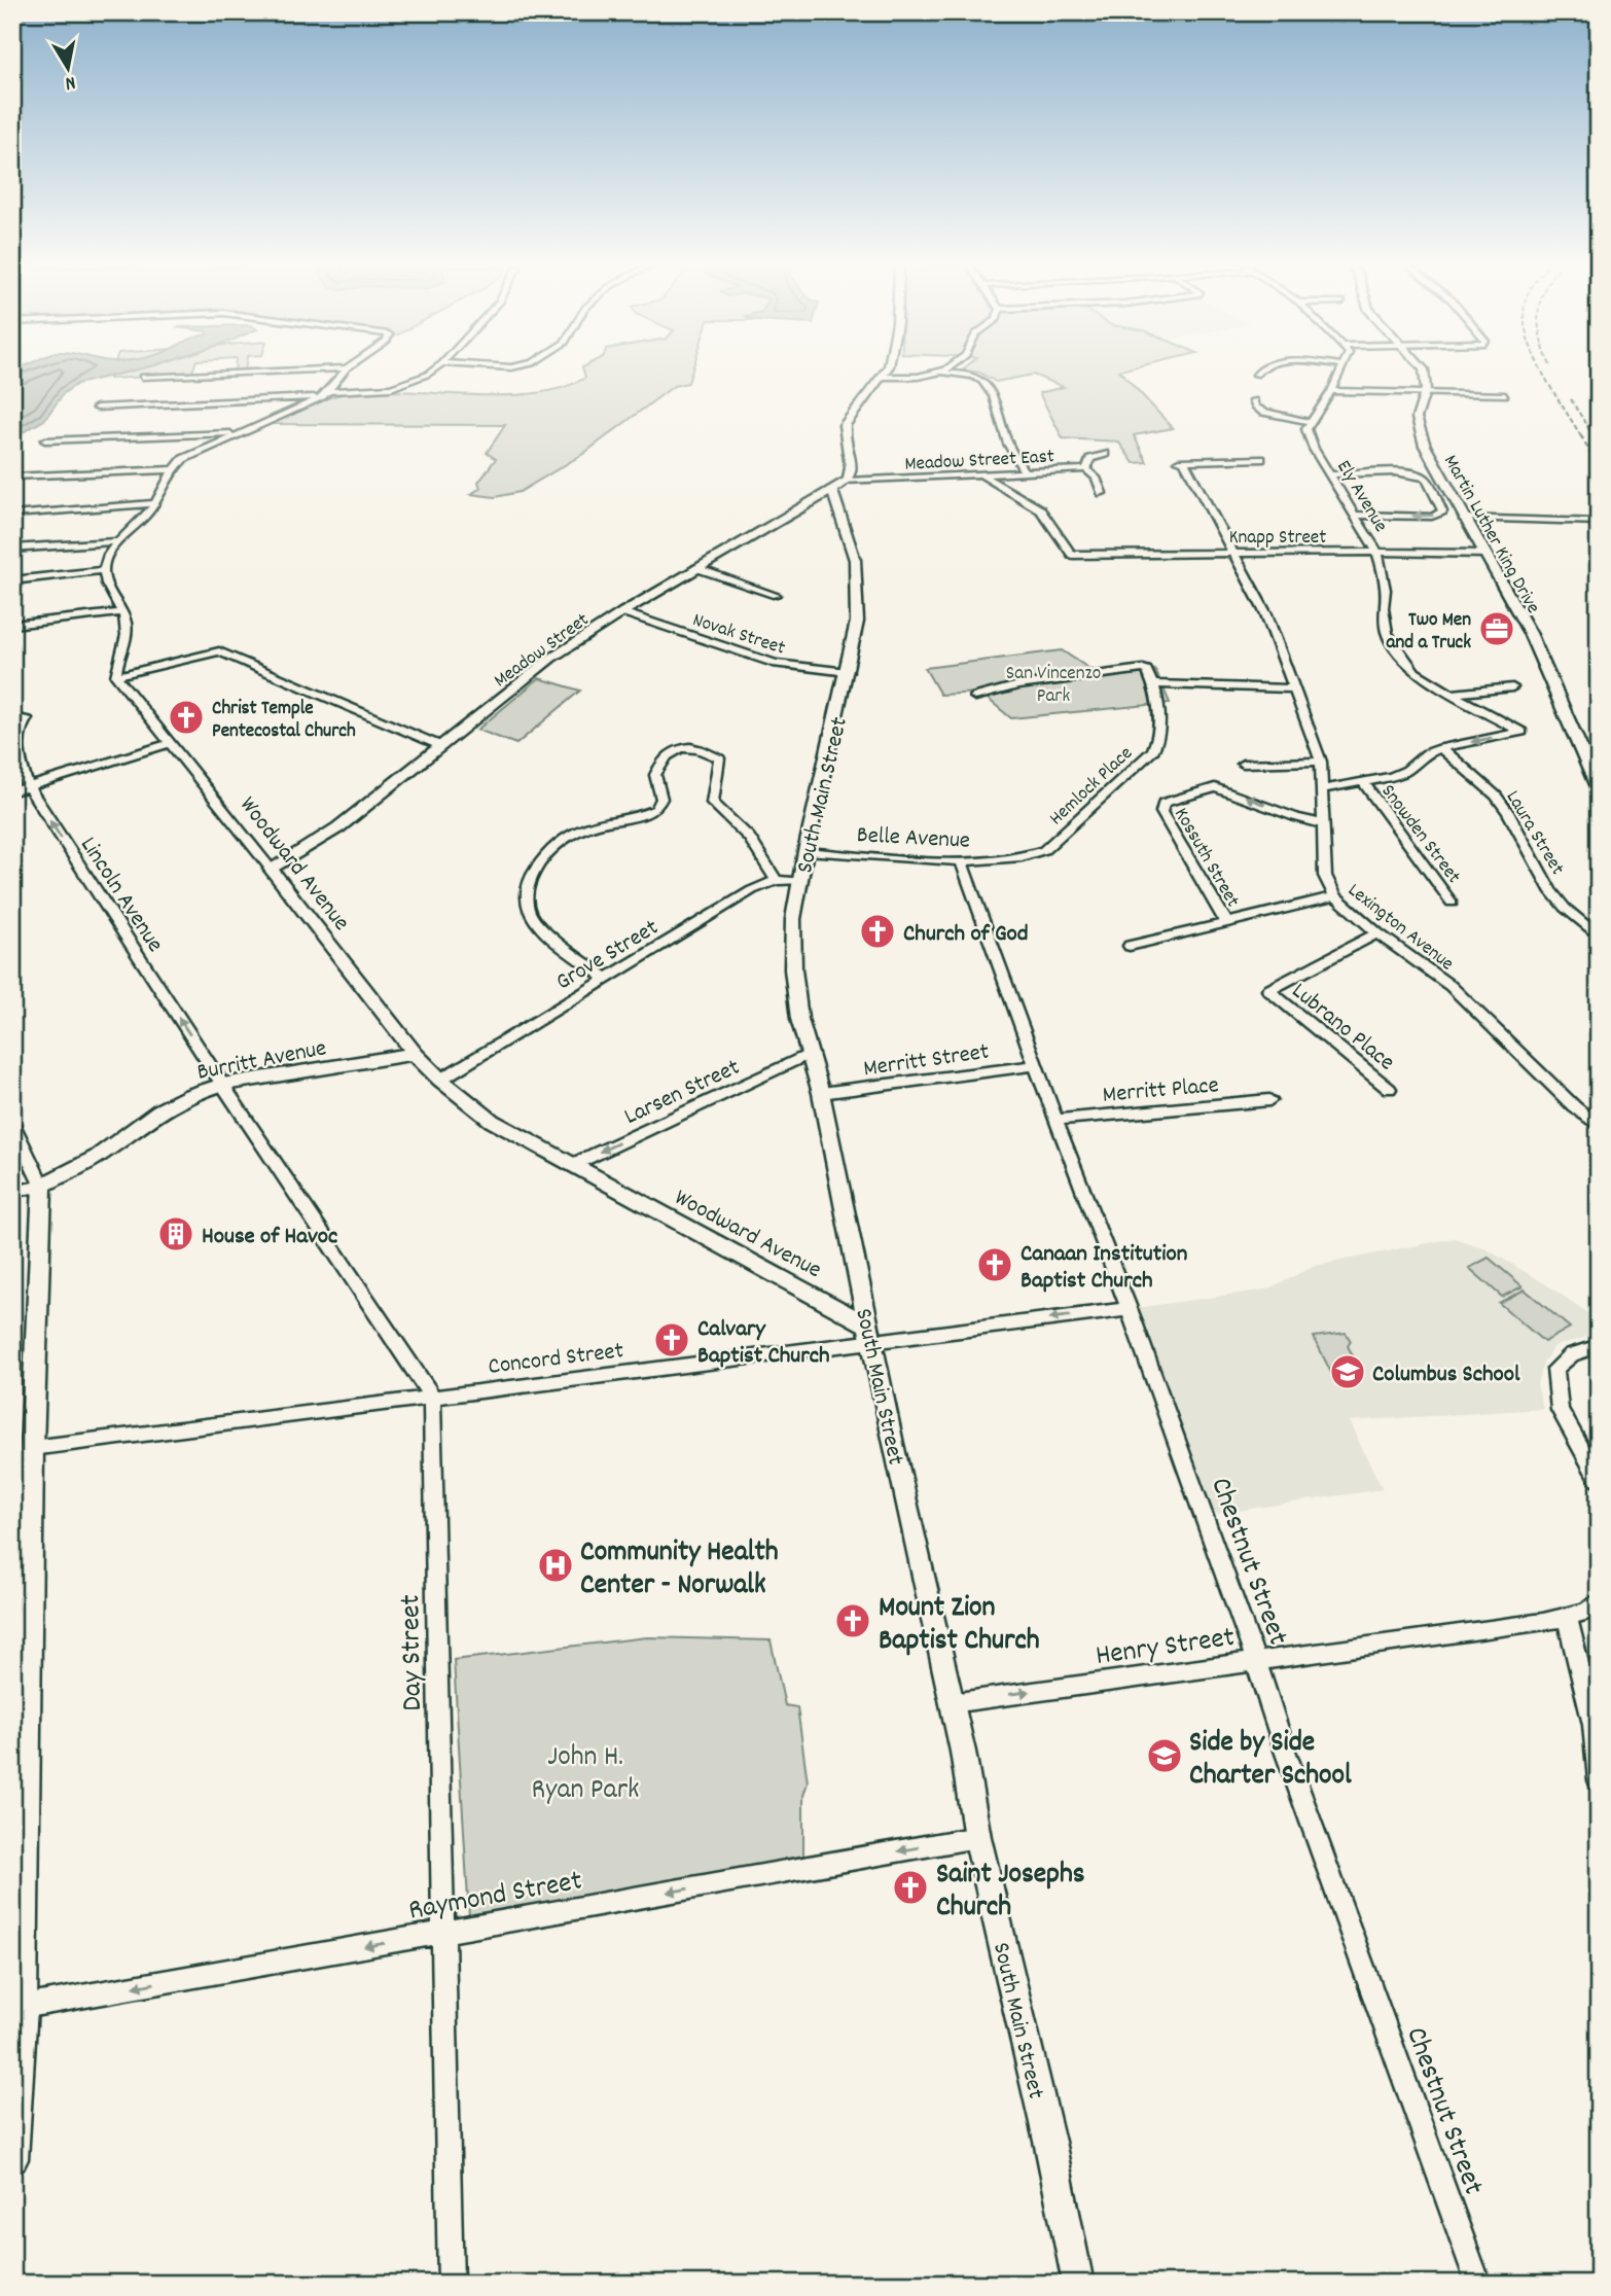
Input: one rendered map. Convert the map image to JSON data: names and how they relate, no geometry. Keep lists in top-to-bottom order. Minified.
{"streets":{"main road":["Martin Luther King Drive","Meadow Street","South Main Street","Woodward Avenue","Burritt Avenue"],"street":["Meadow Street East","Ely Avenue","Knapp Street","Novak Street","Hemlock Place","Laura Street","Snowden Street","Belle Avenue","Kossuth Street","Lincoln Avenue","Lexington Avenue","Grove Street","Lubrano Place","Merritt Street","Merritt Place","Larsen Street","Concord Street","Chestnut Street","Henry Street","Day Street","Raymond Street"]},"crossings":[["Meadow Street East","Knapp Street"],["Meadow Street East","Meadow Street"],["Ely Avenue","Knapp Street"],["Ely Avenue","Laura Street"],["Martin Luther King Drive","Knapp Street"],["Knapp Street","Lexington Avenue"],["Novak Street","Meadow Street"],["Novak Street","South Main Street"],["Meadow Street","South Main Street"],["Meadow Street","Woodward Avenue"],["Hemlock Place","Belle Avenue"],["South Main Street","Belle Avenue"],["South Main Street","Woodward Avenue"],["South Main Street","Grove Street"],["South Main Street","Merritt Street"],["South Main Street","Larsen Street"],["South Main Street","Concord Street"],["South Main Street","Henry Street"],["South Main Street","Raymond Street"],["Belle Avenue","Chestnut Street"],["Kossuth Street","Lexington Avenue"],["Woodward Avenue","Grove Street"],["Woodward Avenue","Burritt Avenue"],["Woodward Avenue","Larsen Street"],["Woodward Avenue","Concord Street"],["Lincoln Avenue","Burritt Avenue"],["Lexington Avenue","Lubrano Place"],["Merritt Street","Chestnut Street"],["Merritt Place","Chestnut Street"],["Concord Street","Chestnut Street"],["Concord Street","Day Street"],["Chestnut Street","Henry Street"],["Day Street","Raymond Street"]],"one_way":["Lincoln Avenue","Larsen Street","Henry Street","Raymond Street"],"parks":["San Vincenzo Park","John H. Ryan Park"],"places":{"office":["Two Men and a Truck"],"church":["Christ Temple Pentecostal Church","Church of God","Canaan Institution Baptist Church","Calvary Baptist Church","Mount Zion Baptist Church","Saint Josephs Church"],"building":["House of Havoc"],"school or university":["Columbus School","Side by Side Charter School"],"hospital":["Community Health Center - Norwalk"]},"north":"bottom"}
